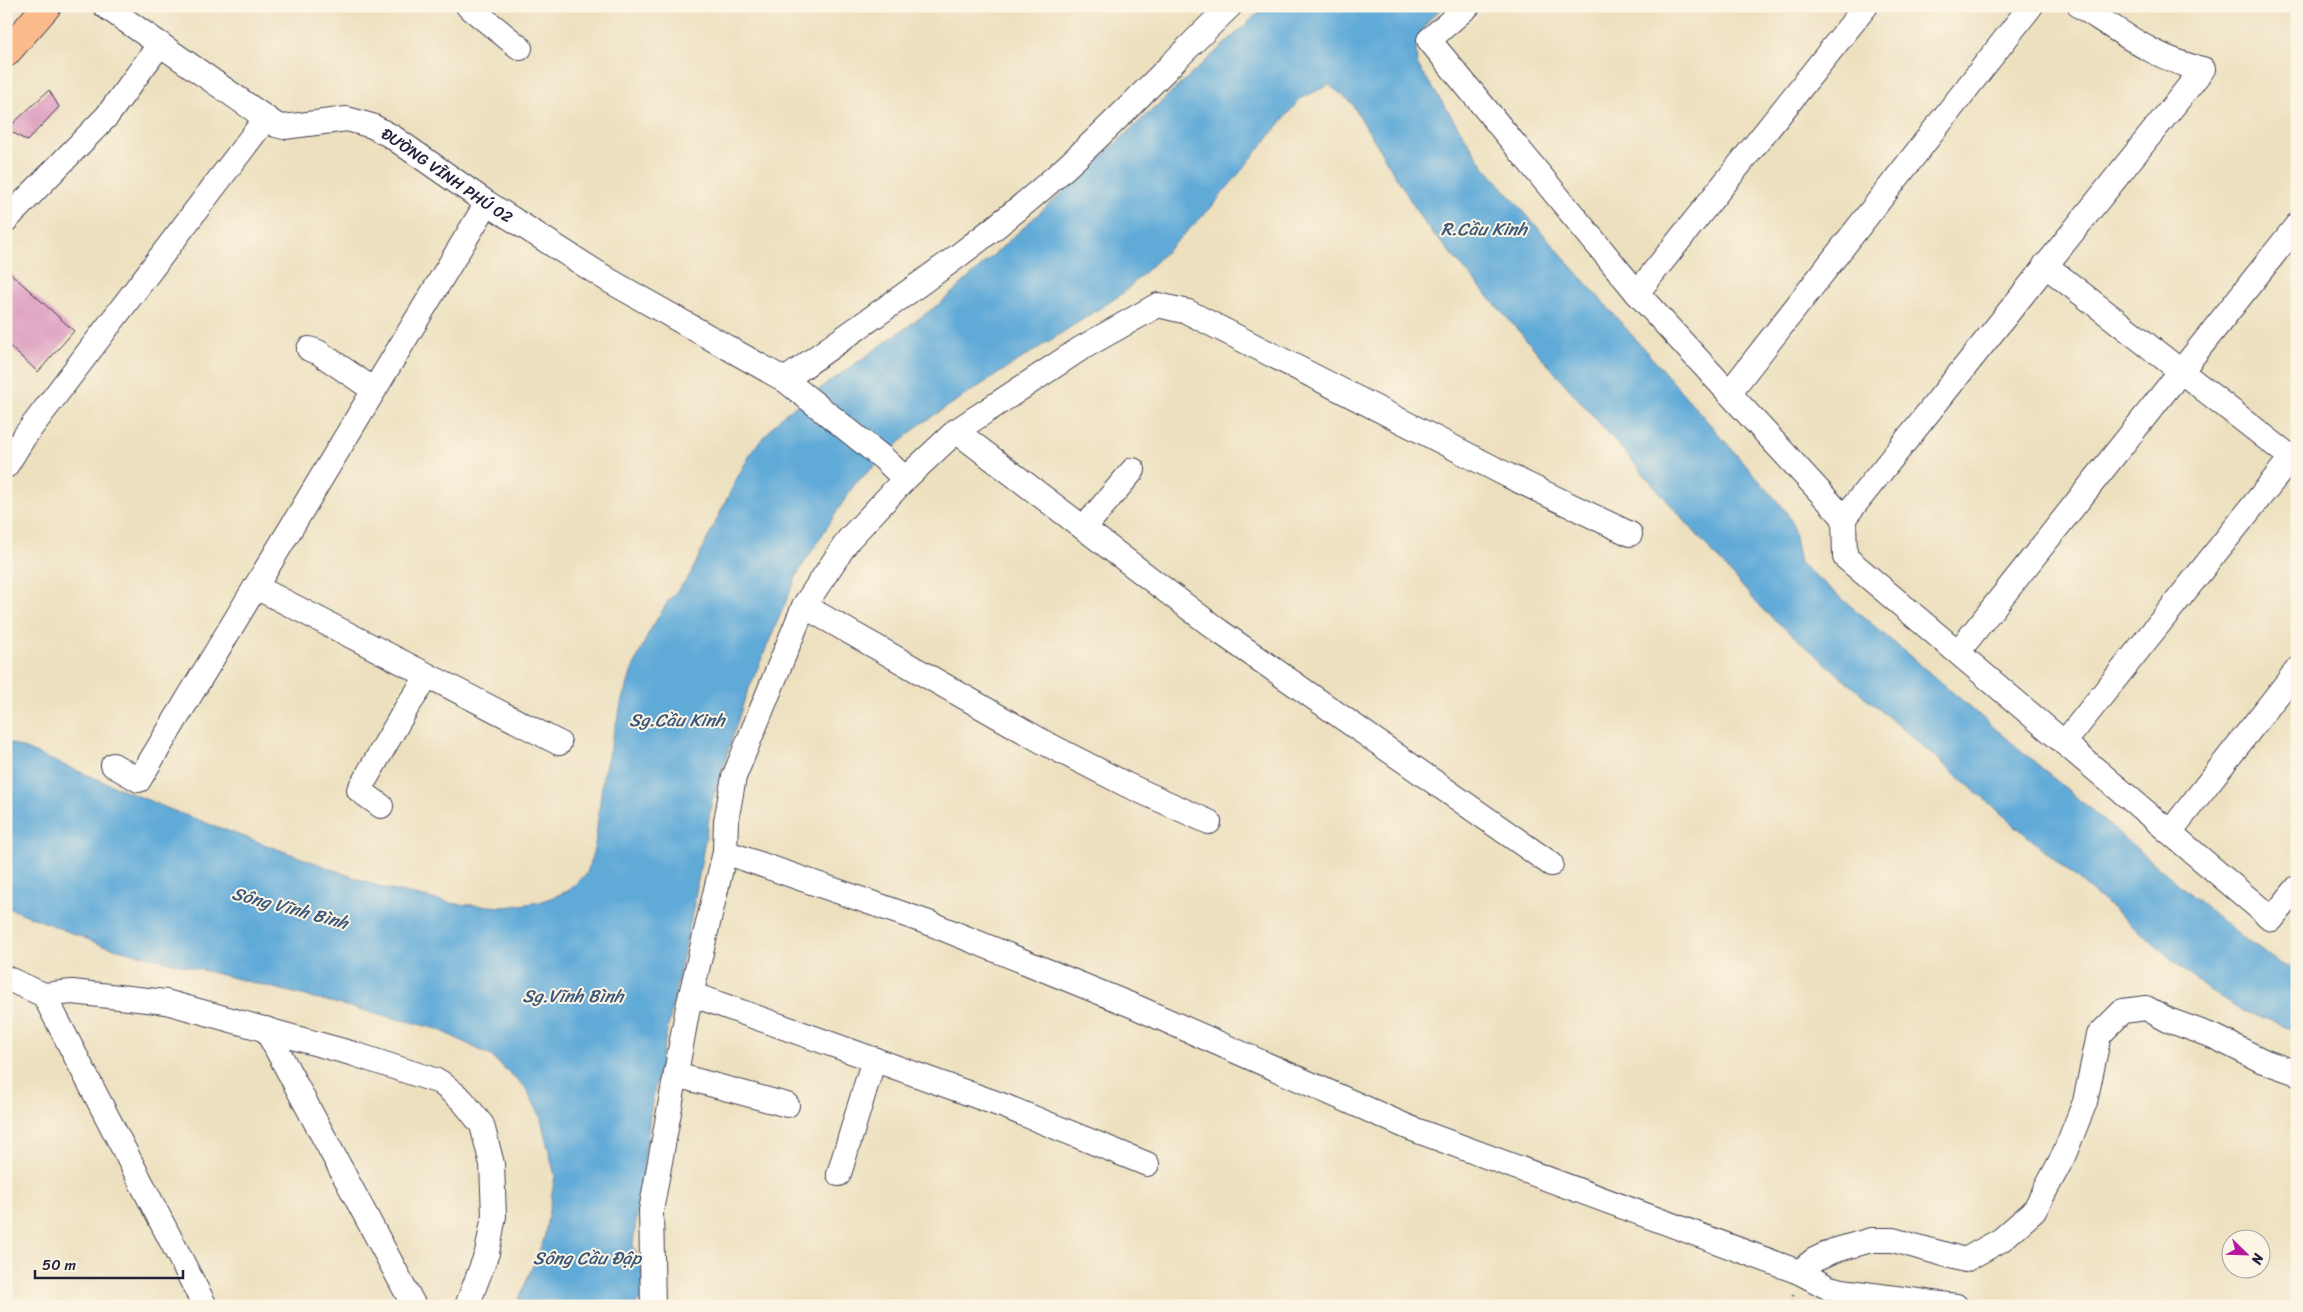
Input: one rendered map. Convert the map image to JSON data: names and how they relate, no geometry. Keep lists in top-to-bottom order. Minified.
{"streets":{"street":["ĐƯỜNG VĨNH PHÚ 02"]},"water":["R.Cầu Kinh","Sg.Cầu Kinh","Sông Vĩnh Bình","Sg.Vĩnh Bình","Sông Cầu Đập"],"scale_bar":"50 m","north":"bottom right"}
